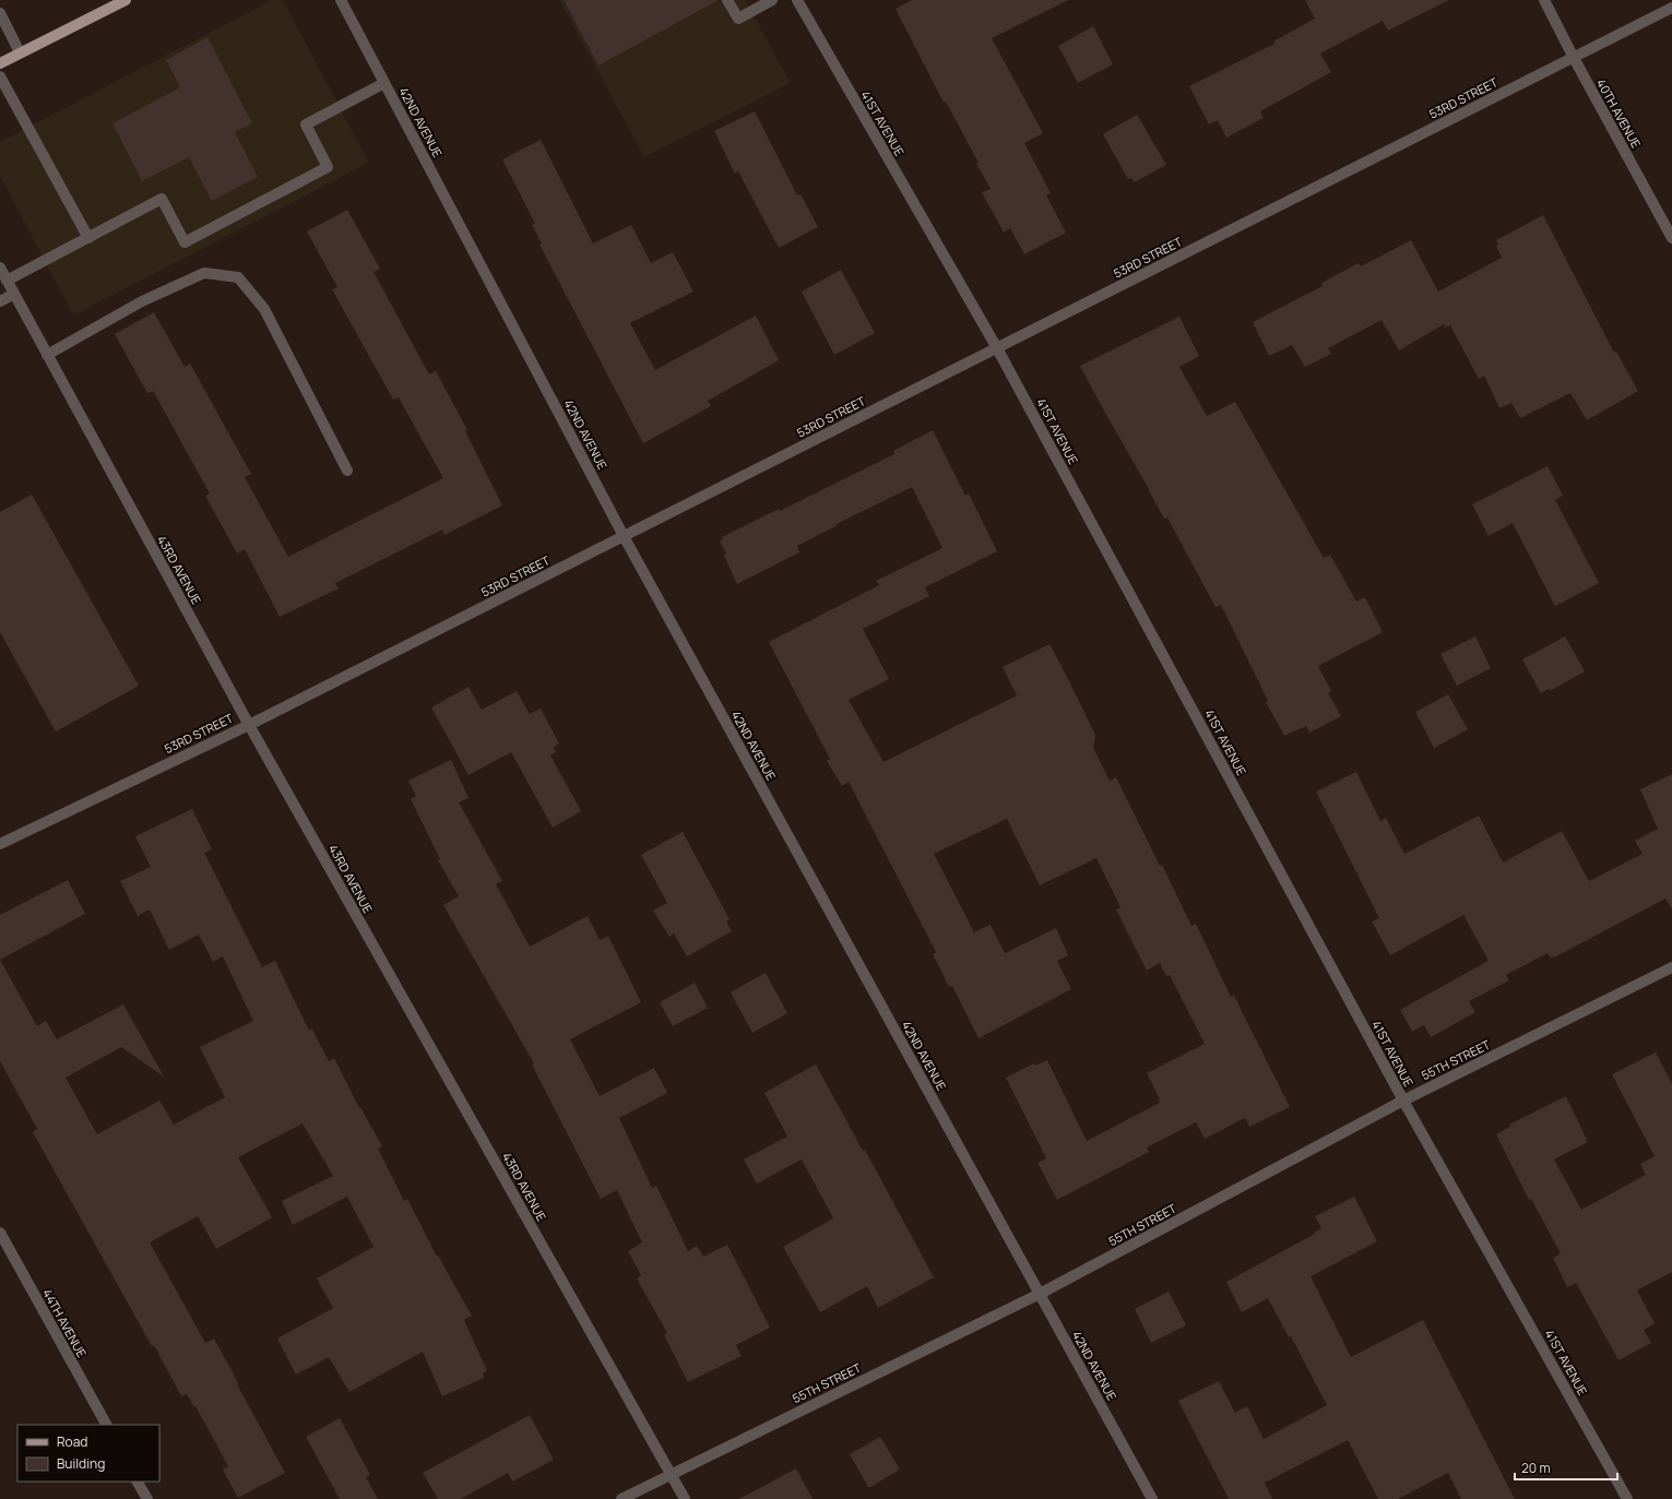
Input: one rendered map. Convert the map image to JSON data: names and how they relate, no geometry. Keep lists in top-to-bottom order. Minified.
{"streets":{"street":["53RD STREET","40TH AVENUE","42ND AVENUE","41ST AVENUE","43RD AVENUE","55TH STREET","44TH AVENUE"]},"crossings":[["53RD STREET","40TH AVENUE"],["53RD STREET","42ND AVENUE"],["53RD STREET","41ST AVENUE"],["53RD STREET","43RD AVENUE"],["42ND AVENUE","55TH STREET"],["41ST AVENUE","55TH STREET"],["43RD AVENUE","55TH STREET"]],"legend":["Road","Building"],"scale_bar":"20 m"}
